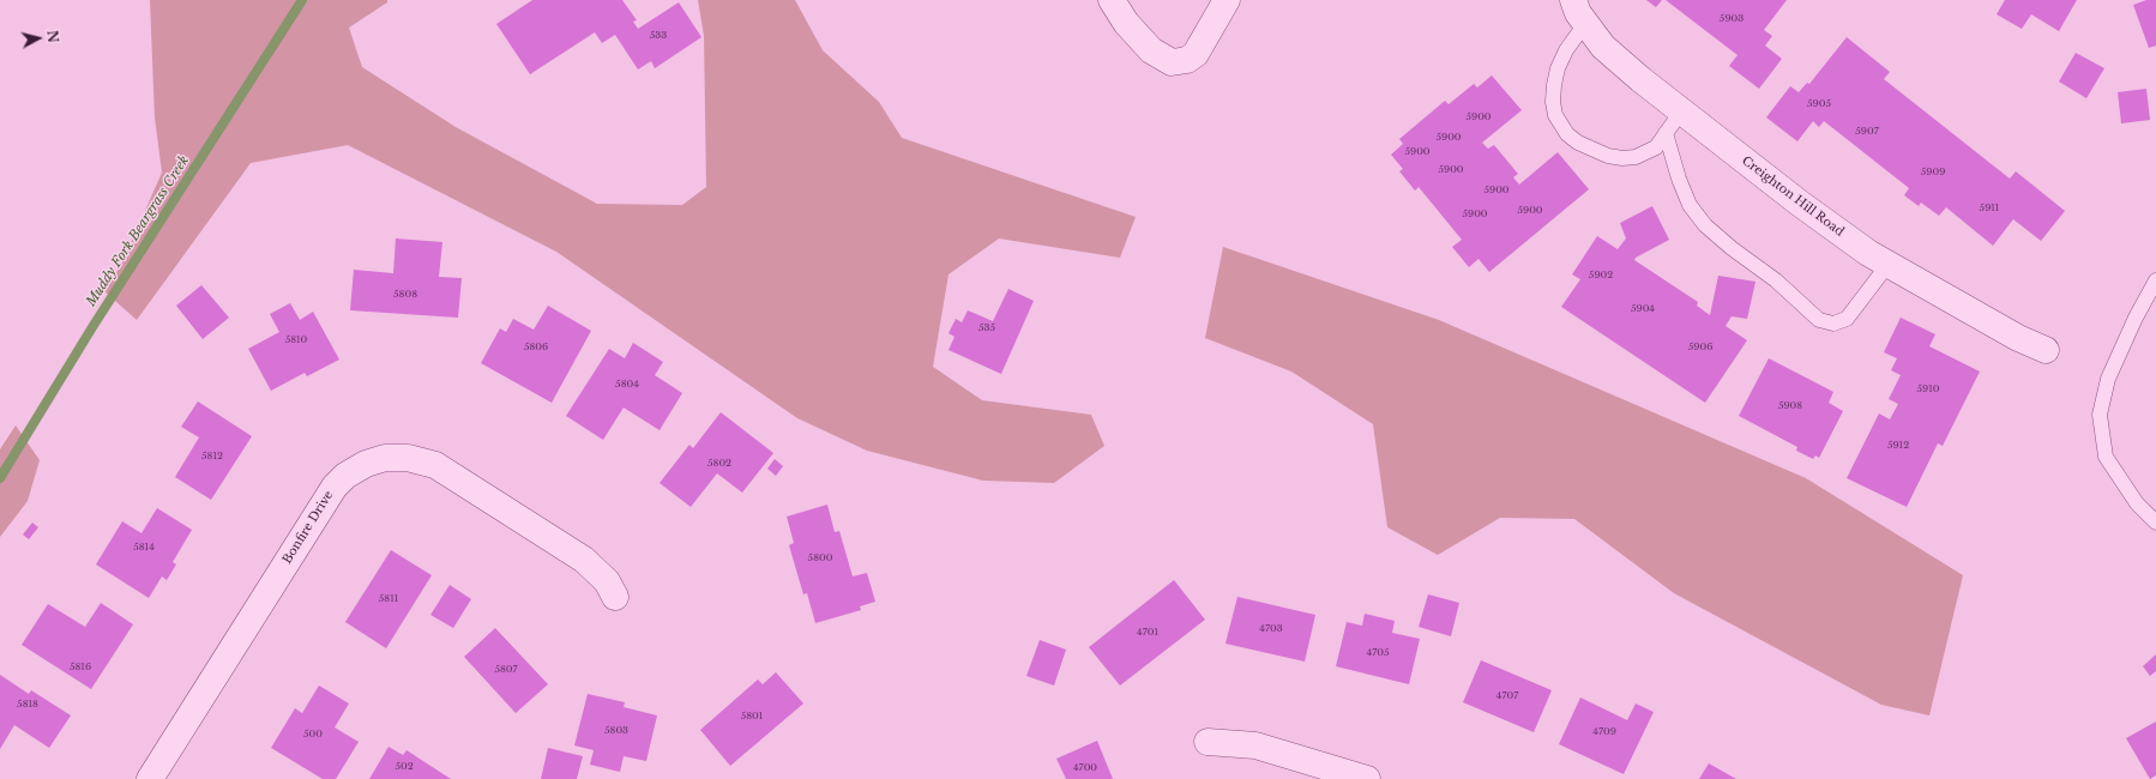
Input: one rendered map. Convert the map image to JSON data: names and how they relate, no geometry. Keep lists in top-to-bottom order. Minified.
{"streets":{"street":["Creighton Hill Road","Bonfire Drive"]},"water":["Muddy Fork Beargrass Creek"],"house_numbers":["5903","533","5905","5900","5907","5900","5900","5900","5909","5900","5911","5900","5900","5902","5808","5904","535","5810","5806","5906","5804","5910","5908","5912","5812","5802","5814","5800","5811","4703","4701","4705","5816","5807","4707","5818","5801","5803","4709","500","502","4700"],"north":"right"}
